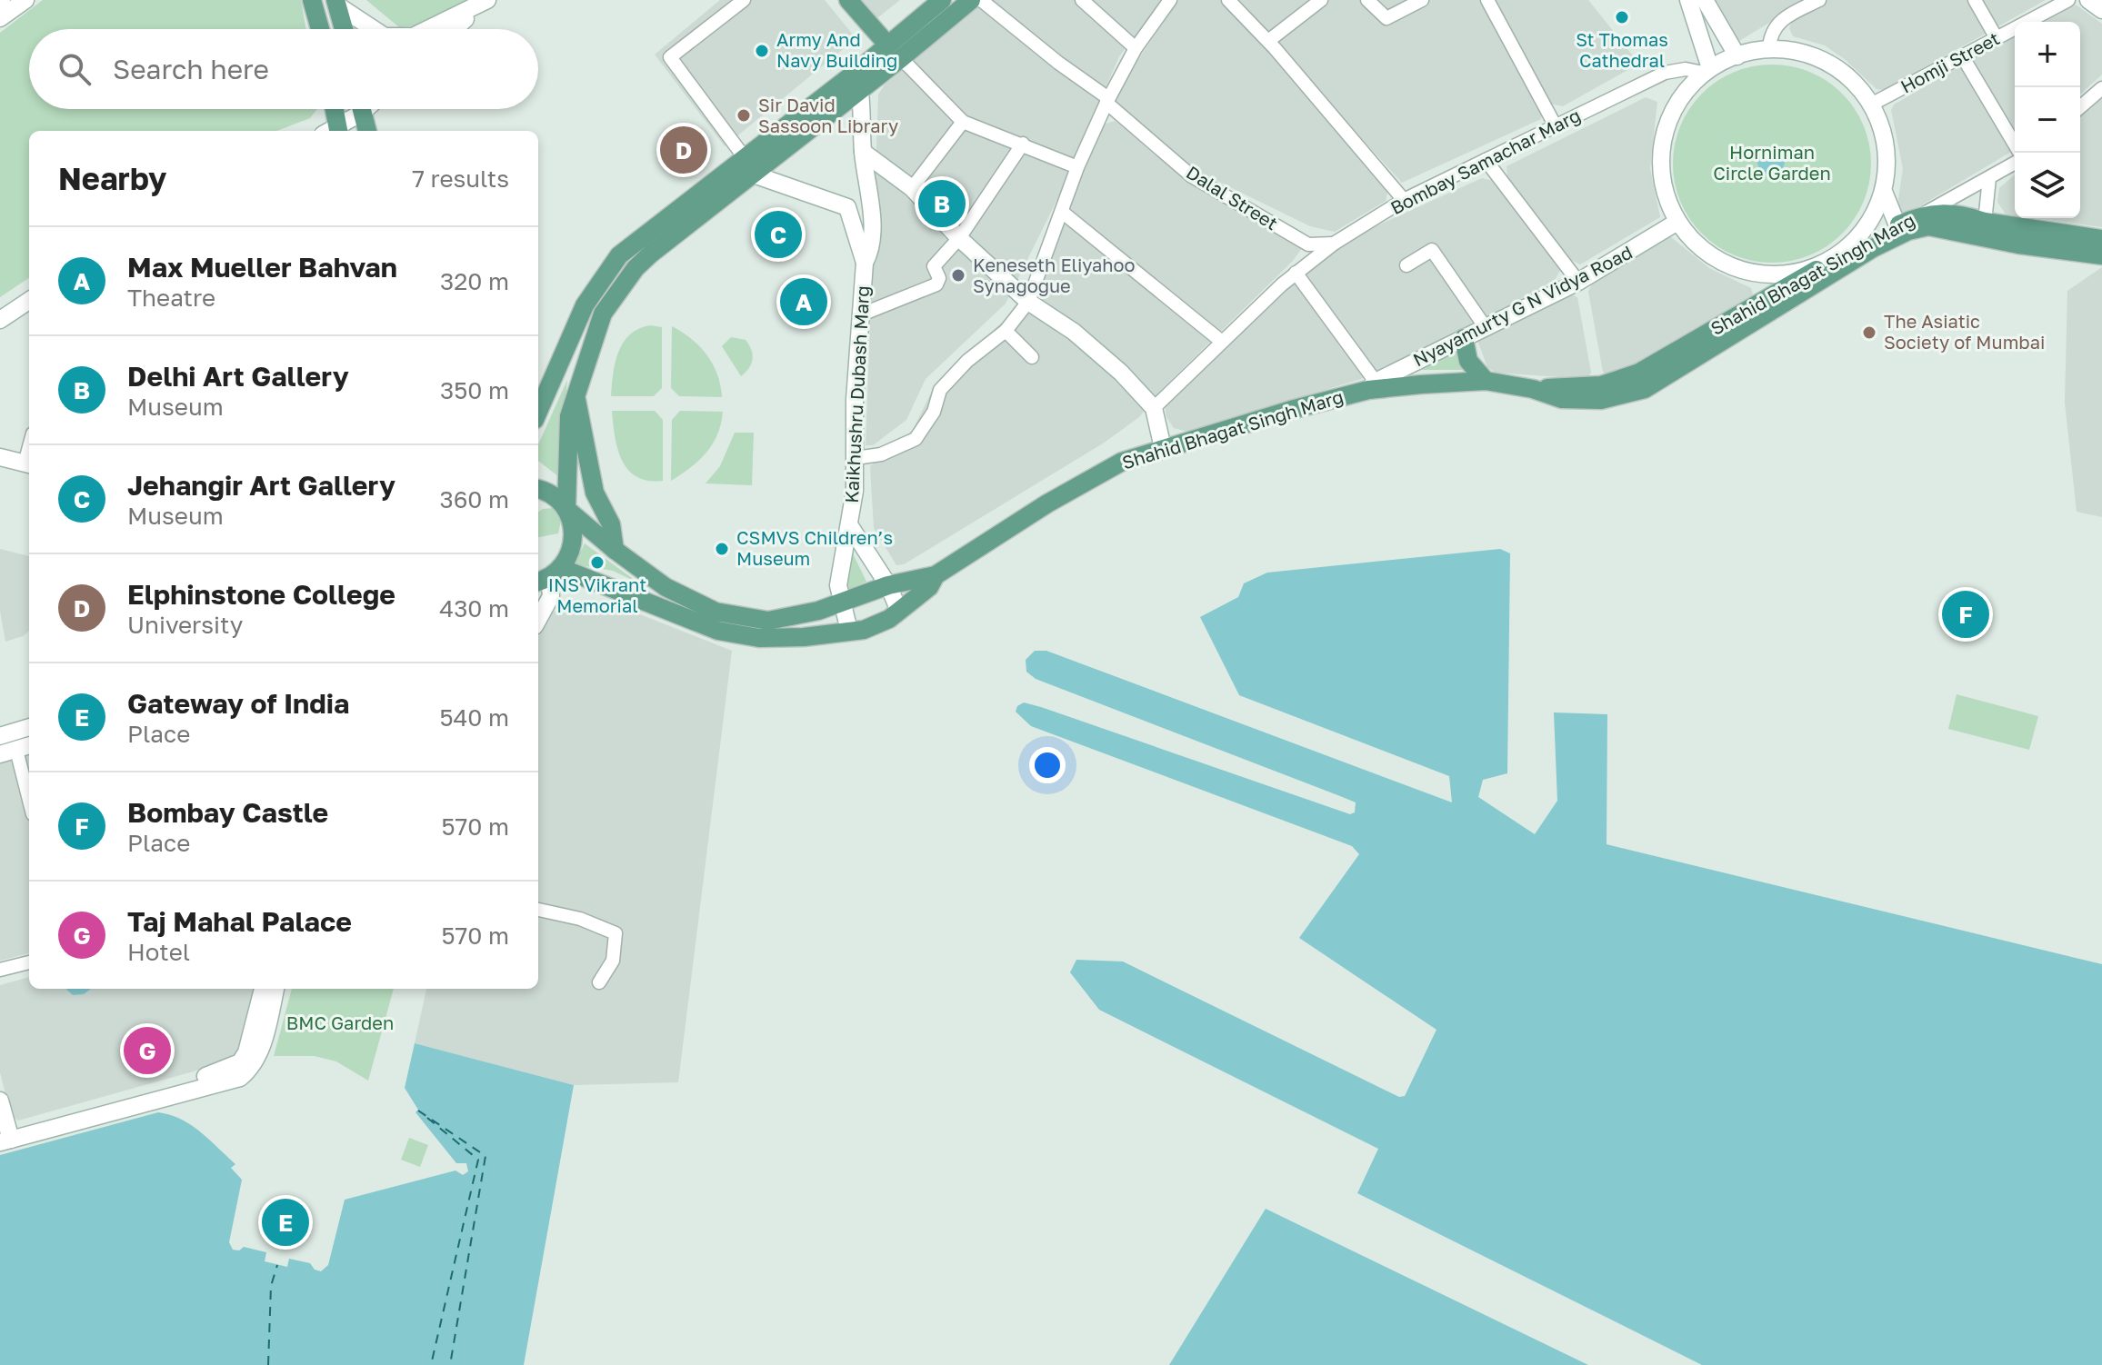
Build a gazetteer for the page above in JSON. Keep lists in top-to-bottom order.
{
  "streets": {
    "main road": ["Shahid Bhagat Singh Marg"],
    "street": [
      "Homji Street",
      "Bombay Samachar Marg",
      "Dalal Street",
      "Nyayamurty G N Vidya Road",
      "Kaikhushru Dubash Marg"
    ]
  },
  "crossings": [
    ["Homji Street", "Bombay Samachar Marg"],
    ["Homji Street", "Nyayamurty G N Vidya Road"],
    ["Bombay Samachar Marg", "Dalal Street"],
    ["Bombay Samachar Marg", "Nyayamurty G N Vidya Road"],
    ["Shahid Bhagat Singh Marg", "Nyayamurty G N Vidya Road"],
    ["Shahid Bhagat Singh Marg", "Kaikhushru Dubash Marg"]
  ],
  "parks": ["Horniman Circle Garden", "BMC Garden"],
  "places": [
    "St Thomas Cathedral",
    "Army And Navy Building",
    "Sir David Sassoon Library",
    "Keneseth Eliyahoo Synagogue",
    "The Asiatic Society of Mumbai",
    "CSMVS Children’s Museum",
    "INS Vikrant Memorial"
  ],
  "page": {
    "map_buttons": ["+", "−"],
    "search": "Search here",
    "pins": [
      "D",
      "B",
      "C",
      "A",
      "F",
      "G",
      "E"
    ],
    "heading": ["Nearby", "7 results"],
    "list": [
      {
        "mark": "A",
        "name": "Max Mueller Bahvan",
        "note": "Theatre",
        "value": "320 m"
      },
      {
        "mark": "B",
        "name": "Delhi Art Gallery",
        "note": "Museum",
        "value": "350 m"
      },
      {
        "mark": "C",
        "name": "Jehangir Art Gallery",
        "note": "Museum",
        "value": "360 m"
      },
      {
        "mark": "D",
        "name": "Elphinstone College",
        "note": "University",
        "value": "430 m"
      },
      {
        "mark": "E",
        "name": "Gateway of India",
        "note": "Place",
        "value": "540 m"
      },
      {
        "mark": "F",
        "name": "Bombay Castle",
        "note": "Place",
        "value": "570 m"
      },
      {
        "mark": "G",
        "name": "Taj Mahal Palace",
        "note": "Hotel",
        "value": "570 m"
      }
    ]
  }
}
